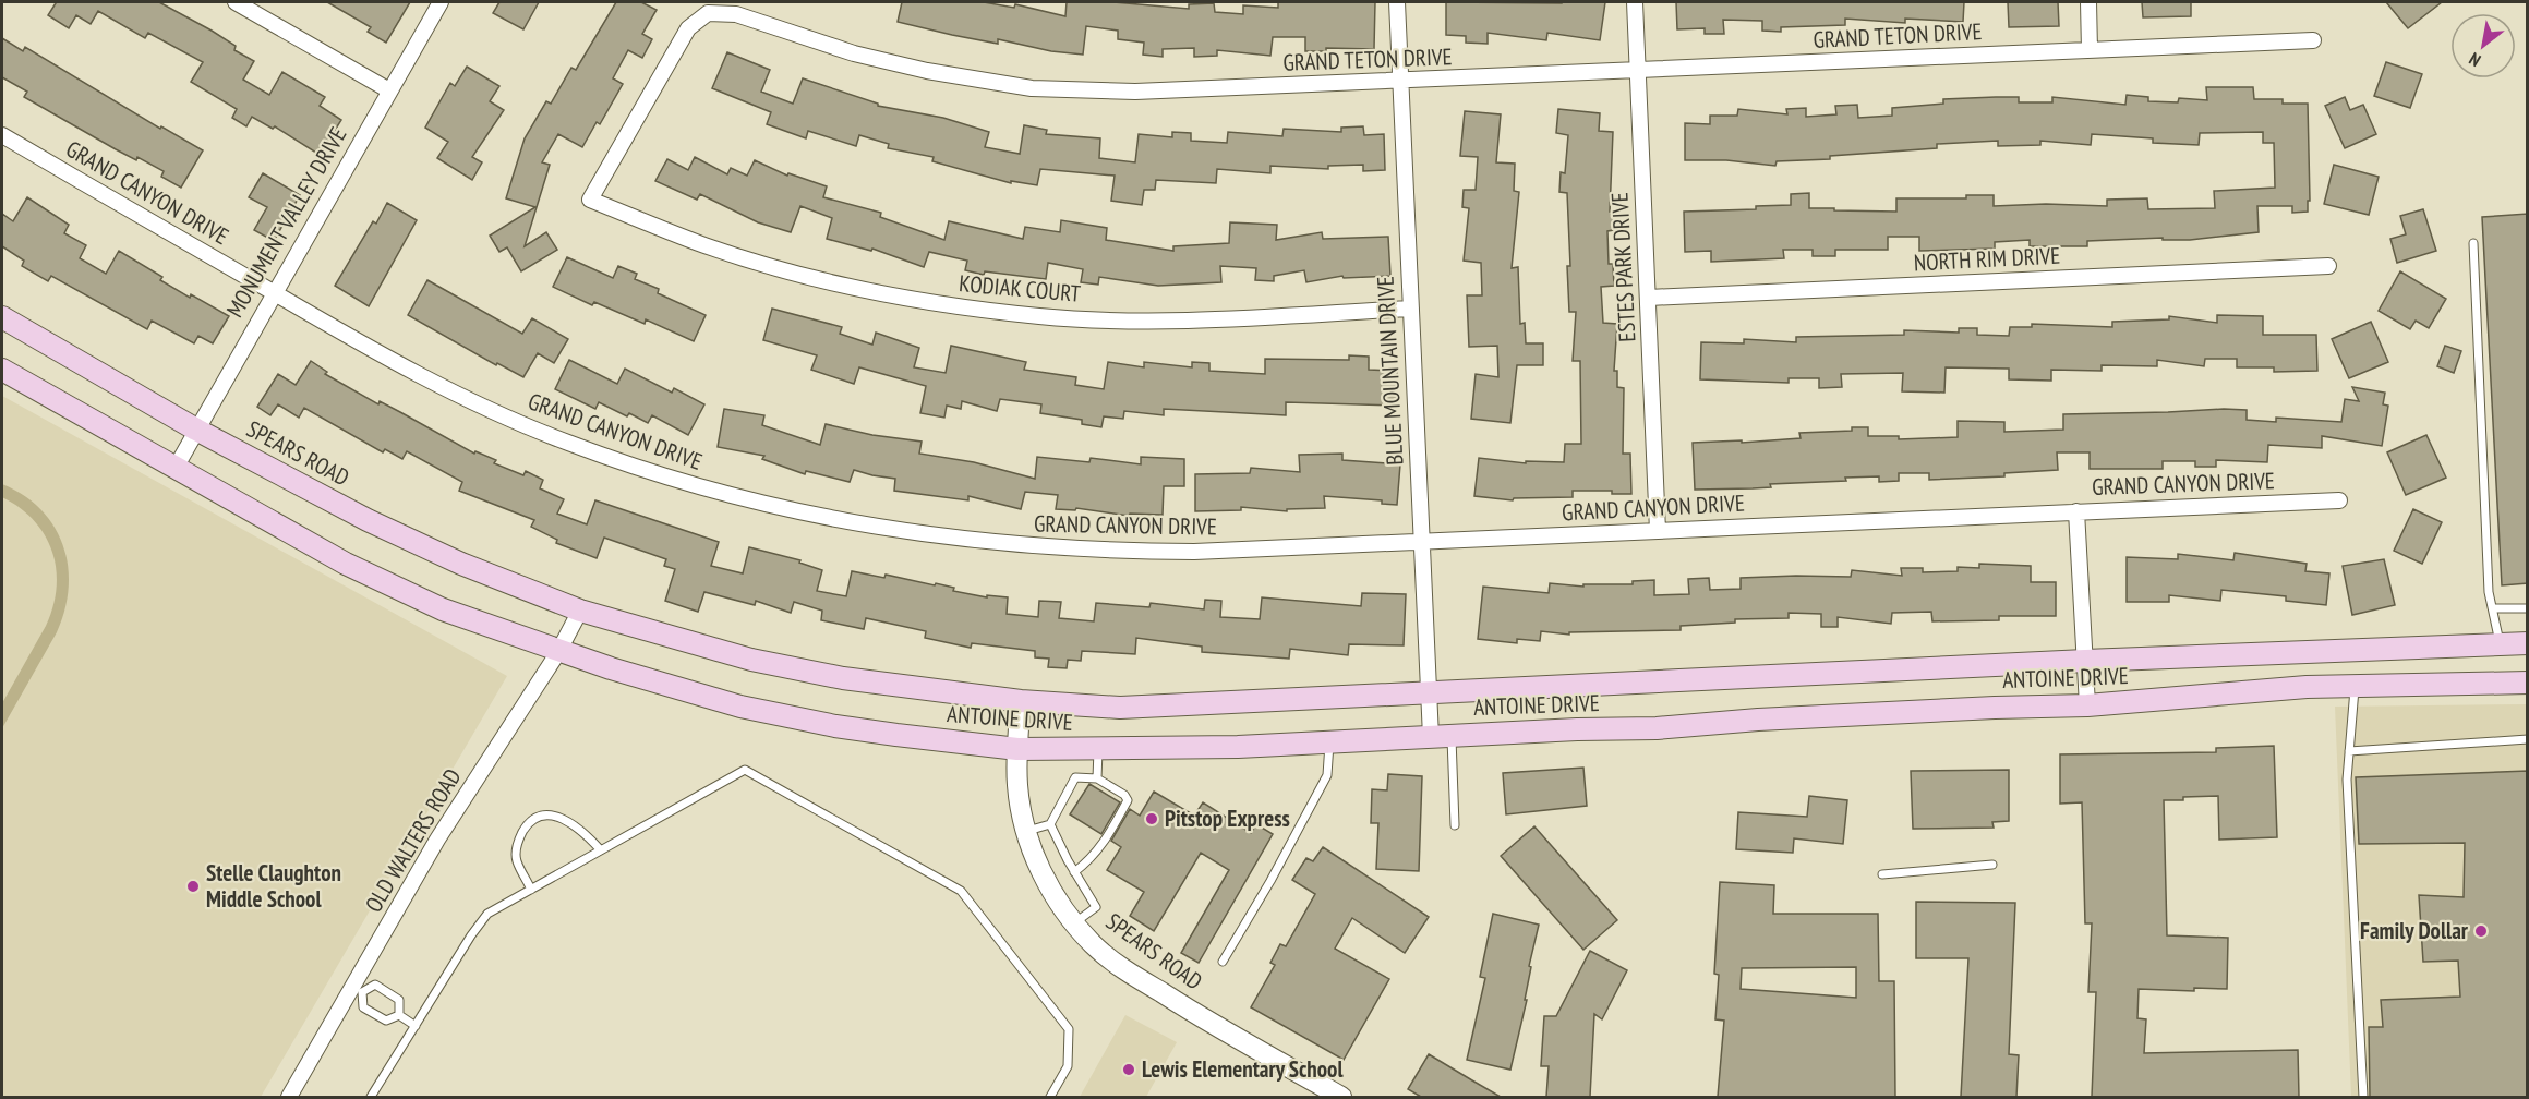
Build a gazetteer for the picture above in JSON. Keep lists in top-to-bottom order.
{
  "streets": {
    "main road": ["SPEARS ROAD", "ANTOINE DRIVE"],
    "street": [
      "GRAND TETON DRIVE",
      "GRAND CANYON DRIVE",
      "MONUMENT VALLEY DRIVE",
      "NORTH RIM DRIVE",
      "ESTES PARK DRIVE",
      "KODIAK COURT",
      "BLUE MOUNTAIN DRIVE",
      "OLD WALTERS ROAD"
    ]
  },
  "crossings": [
    ["GRAND TETON DRIVE", "ESTES PARK DRIVE"],
    ["GRAND TETON DRIVE", "KODIAK COURT"],
    ["GRAND TETON DRIVE", "BLUE MOUNTAIN DRIVE"],
    ["GRAND CANYON DRIVE", "MONUMENT VALLEY DRIVE"],
    ["GRAND CANYON DRIVE", "ESTES PARK DRIVE"],
    ["GRAND CANYON DRIVE", "BLUE MOUNTAIN DRIVE"],
    ["MONUMENT VALLEY DRIVE", "SPEARS ROAD"],
    ["NORTH RIM DRIVE", "ESTES PARK DRIVE"],
    ["KODIAK COURT", "BLUE MOUNTAIN DRIVE"],
    ["BLUE MOUNTAIN DRIVE", "ANTOINE DRIVE"],
    ["SPEARS ROAD", "ANTOINE DRIVE"],
    ["SPEARS ROAD", "OLD WALTERS ROAD"],
    ["ANTOINE DRIVE", "OLD WALTERS ROAD"]
  ],
  "places": [
    "Pitstop Express",
    "Stelle Claughton Middle School",
    "Family Dollar",
    "Lewis Elementary School"
  ],
  "north": "bottom left"
}
